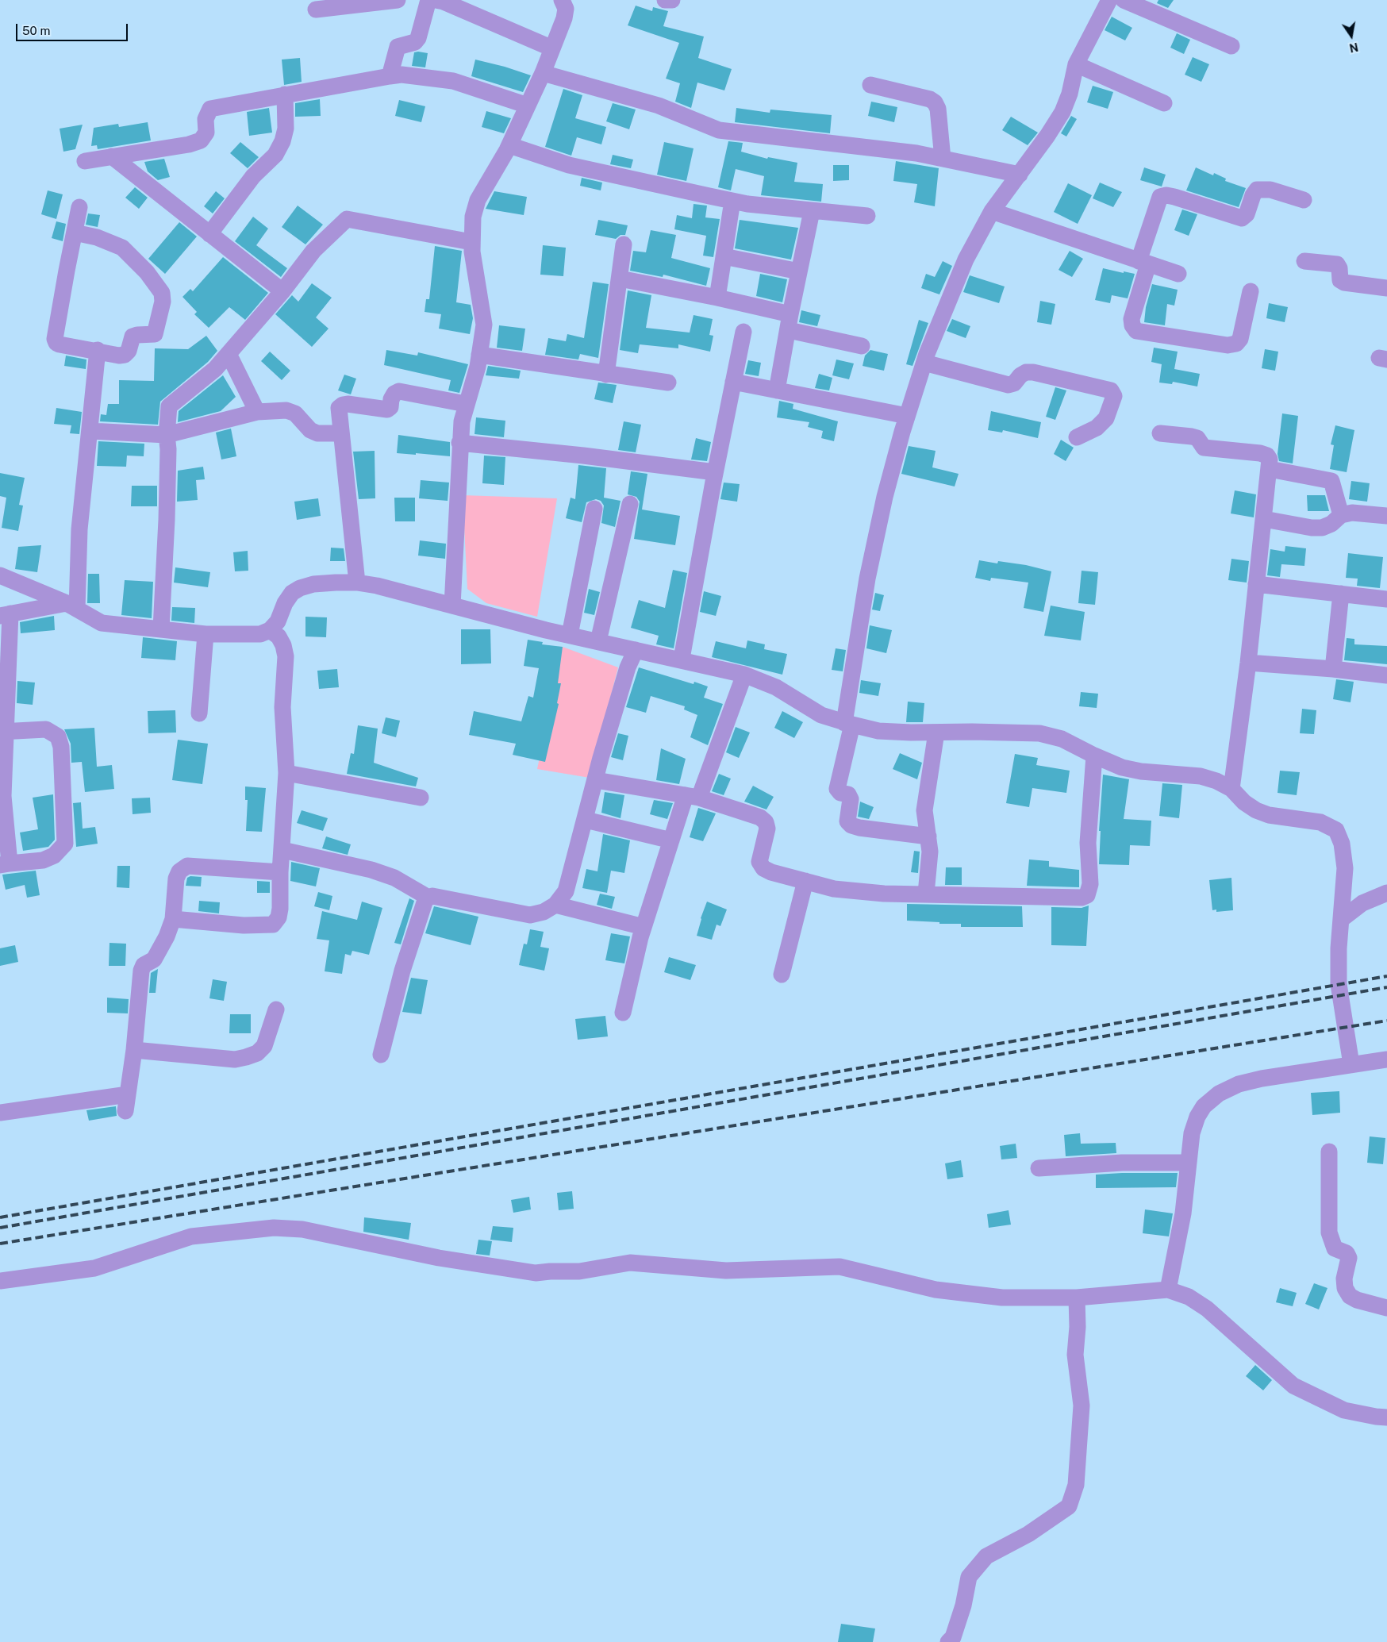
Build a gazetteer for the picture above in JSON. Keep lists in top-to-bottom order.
{
  "scale_bar": "50 m",
  "north": "bottom"
}
